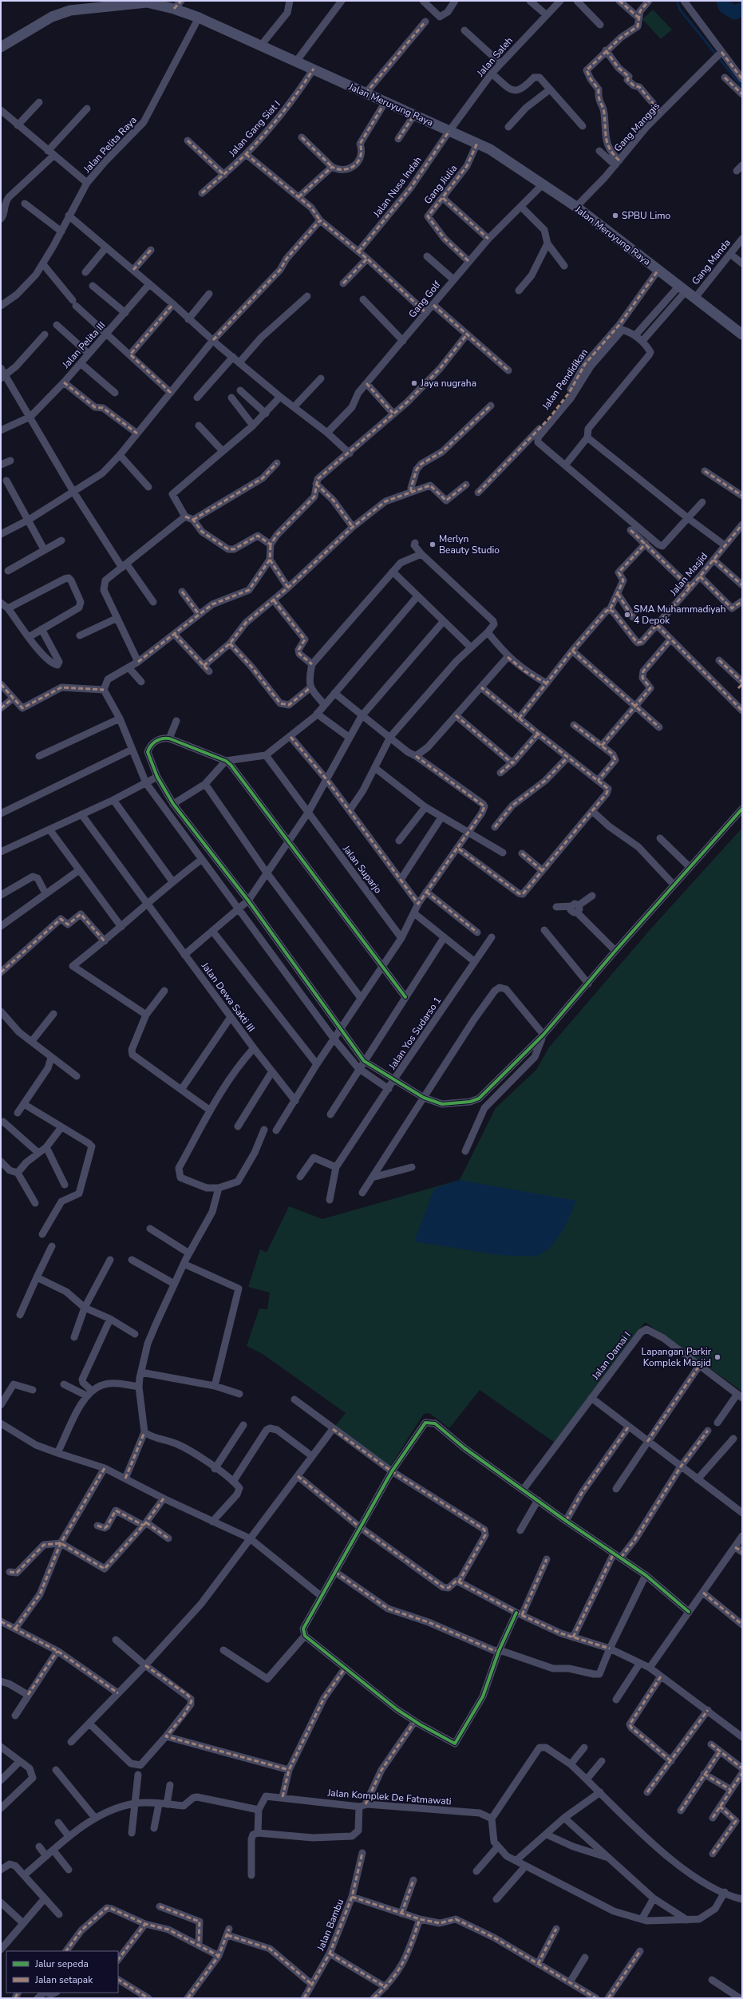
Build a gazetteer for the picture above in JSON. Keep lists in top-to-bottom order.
{
  "streets": {
    "main road": ["Jalan Meruyung Raya"],
    "street": [
      "Jalan Saleh",
      "Gang Manggis",
      "Jalan Gang Siat I",
      "Jalan Pelita Raya",
      "Gang Jiulia",
      "Jalan Nusa Indah",
      "Gang Manda",
      "Gang Golf",
      "Jalan Pelita III",
      "Jalan Pendidikan",
      "Jalan Masjid",
      "Jalan Suparjo",
      "Jalan Dewa Sakti III",
      "Jalan Yos Sudarso 1",
      "Jalan Damai I",
      "Jalan Komplek De Fatmawati",
      "Jalan Bambu"
    ]
  },
  "crossings": [
    ["Jalan Saleh", "Jalan Meruyung Raya"],
    ["Jalan Saleh", "Jalan Nusa Indah"],
    ["Jalan Meruyung Raya", "Gang Manggis"],
    ["Jalan Meruyung Raya", "Jalan Gang Siat I"],
    ["Jalan Meruyung Raya", "Jalan Pelita Raya"],
    ["Jalan Meruyung Raya", "Gang Jiulia"],
    ["Jalan Meruyung Raya", "Jalan Nusa Indah"],
    ["Jalan Meruyung Raya", "Gang Manda"],
    ["Jalan Meruyung Raya", "Gang Golf"],
    ["Jalan Meruyung Raya", "Jalan Pendidikan"],
    ["Gang Jiulia", "Gang Golf"]
  ],
  "places": [
    "SPBU Limo",
    "Jaya nugraha",
    "Merlyn Beauty Studio",
    "SMA Muhammadiyah 4 Depok",
    "Lapangan Parkir Komplek Masjid"
  ],
  "legend": ["Jalur sepeda", "Jalan setapak"]
}
